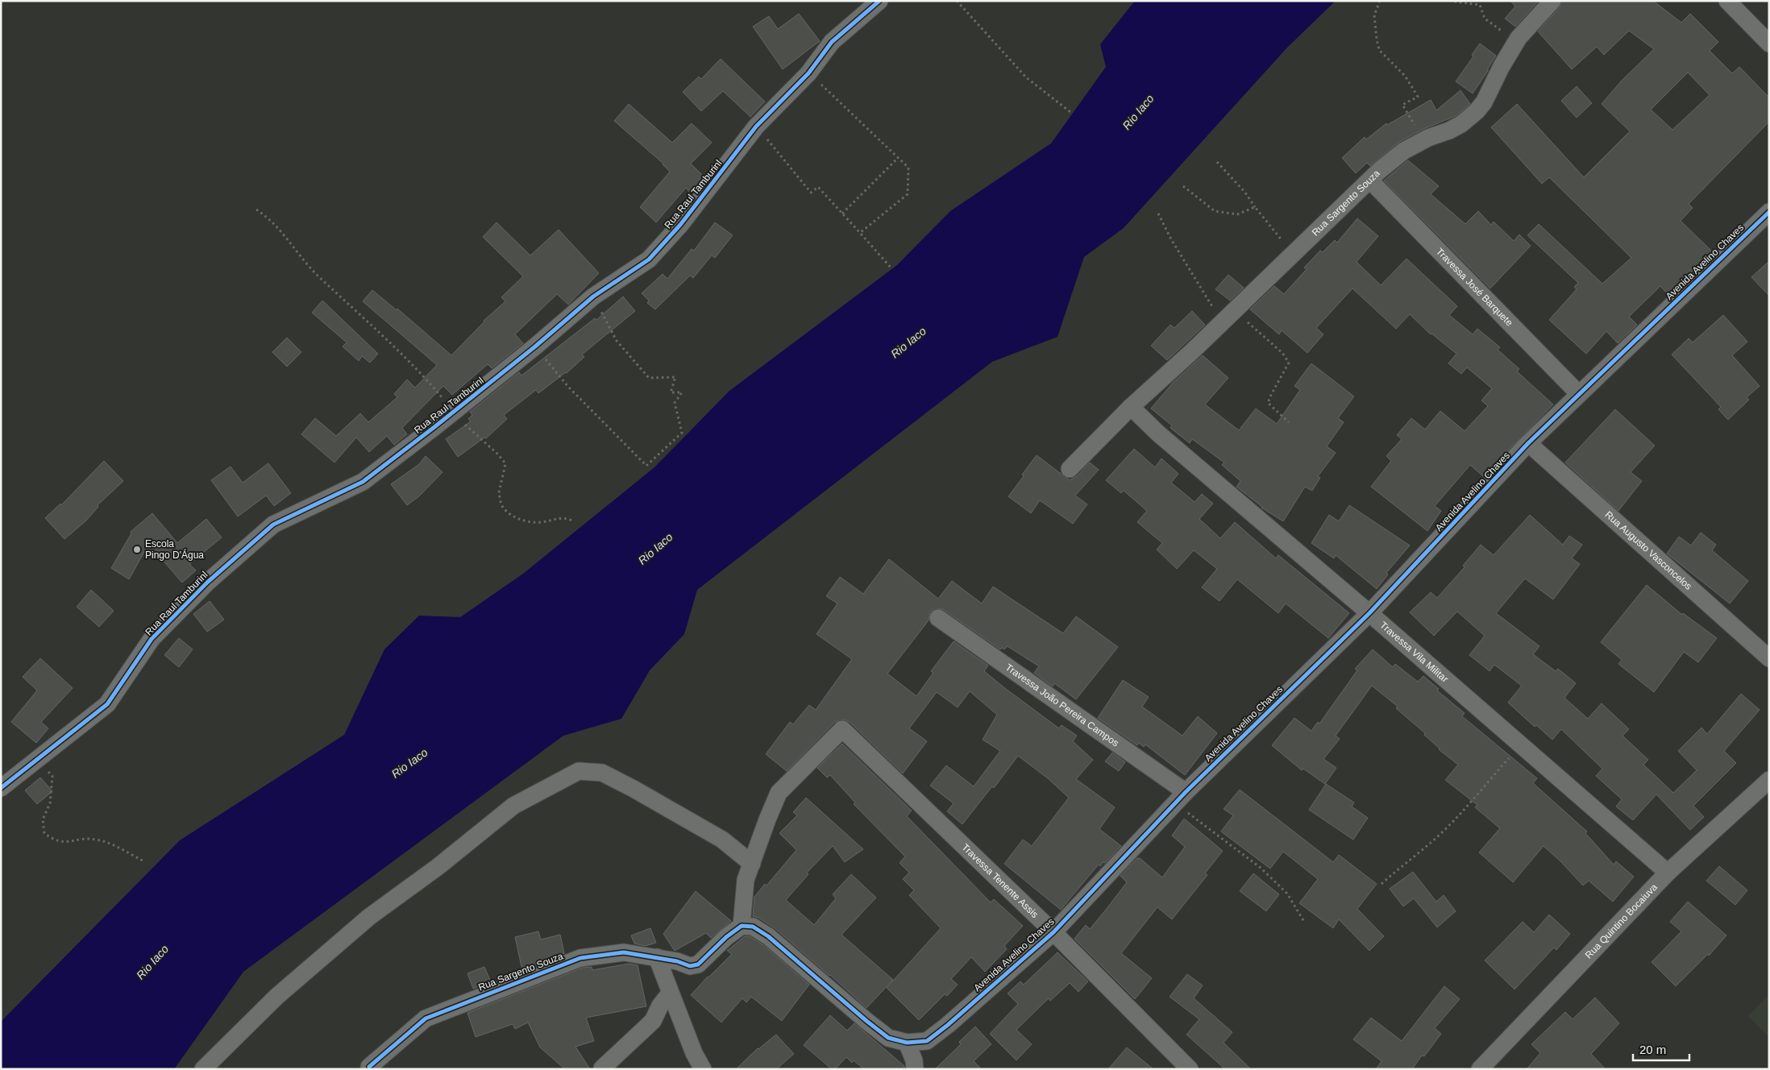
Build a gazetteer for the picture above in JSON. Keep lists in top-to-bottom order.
{
  "streets": {
    "street": [
      "Rua Raul Tamburinl",
      "Rua Sargento Souza",
      "Avenida Avelino Chaves",
      "Travessa José Barquete",
      "Rua Augusto Vasconcelos",
      "Travessa Vila Militar",
      "Travessa João Pereira Campos",
      "Travessa Tenente Assis",
      "Rua Quintino Bocaiuva"
    ]
  },
  "crossings": [
    ["Rua Sargento Souza", "Avenida Avelino Chaves"],
    ["Rua Sargento Souza", "Travessa José Barquete"],
    ["Rua Sargento Souza", "Travessa Vila Militar"],
    ["Avenida Avelino Chaves", "Travessa José Barquete"],
    ["Avenida Avelino Chaves", "Rua Augusto Vasconcelos"],
    ["Avenida Avelino Chaves", "Travessa Vila Militar"],
    ["Avenida Avelino Chaves", "Travessa João Pereira Campos"],
    ["Avenida Avelino Chaves", "Travessa Tenente Assis"],
    ["Travessa Vila Militar", "Rua Quintino Bocaiuva"]
  ],
  "water": ["Rio Iaco"],
  "places": ["Escola Pingo D'Água"],
  "scale_bar": "20 m"
}
